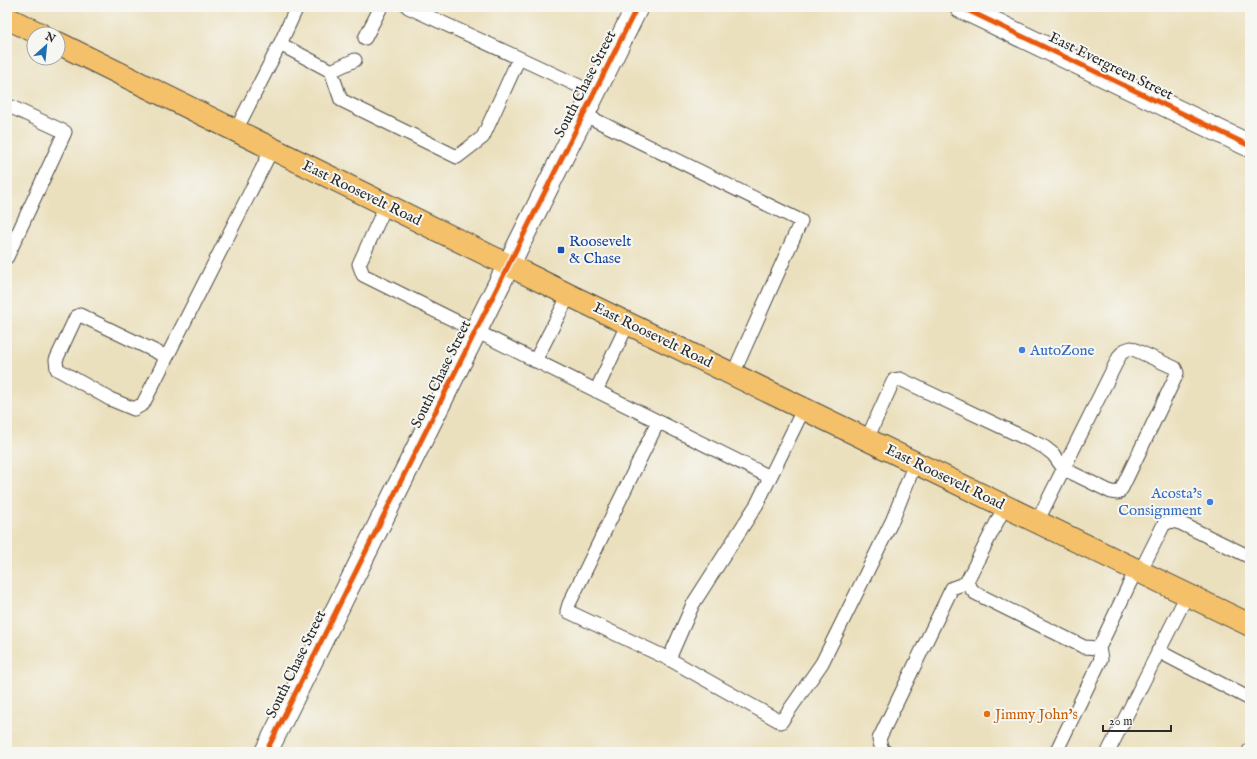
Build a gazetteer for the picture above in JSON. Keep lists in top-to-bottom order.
{
  "streets": {
    "main road": ["East Roosevelt Road"],
    "street": ["East Evergreen Street", "South Chase Street"]
  },
  "crossings": [
    ["South Chase Street", "East Roosevelt Road"]
  ],
  "places": {
    "transit": ["Roosevelt & Chase"],
    "other": ["AutoZone", "Acosta's Consignment", "Jimmy John's"]
  },
  "scale_bar": "20 m",
  "north": "top right"
}
